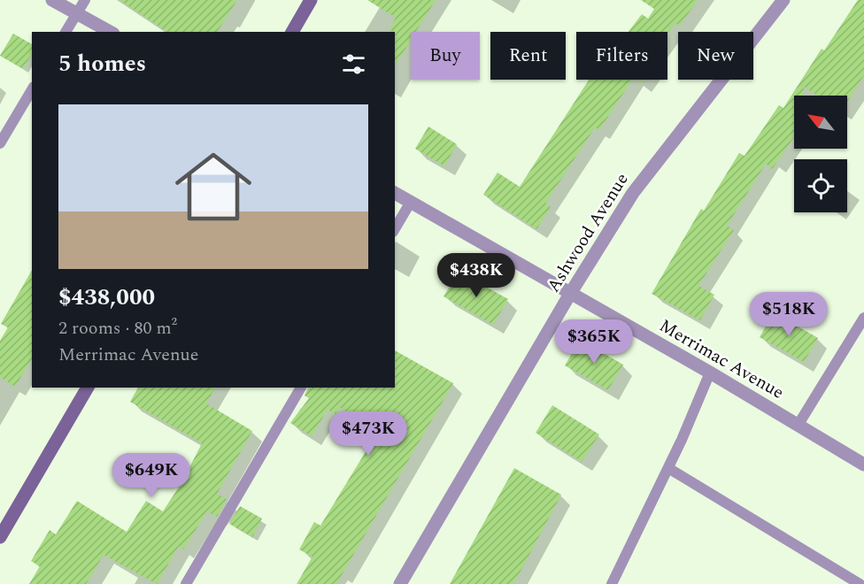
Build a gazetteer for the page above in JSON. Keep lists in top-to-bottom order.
{
  "streets": {
    "street": ["Ashwood Avenue", "Merrimac Avenue"]
  },
  "crossings": [
    ["Ashwood Avenue", "Merrimac Avenue"]
  ],
  "north": "top left",
  "page": {
    "chip": [
      "Buy",
      "Rent",
      "Filters",
      "New"
    ],
    "heading": "5 homes",
    "list": [
      {
        "name": "$438,000",
        "note": "2 rooms · 80 m² · Merrimac Avenue"
      }
    ],
    "price": [
      "$438K",
      "$518K",
      "$365K",
      "$473K",
      "$649K"
    ]
  }
}
